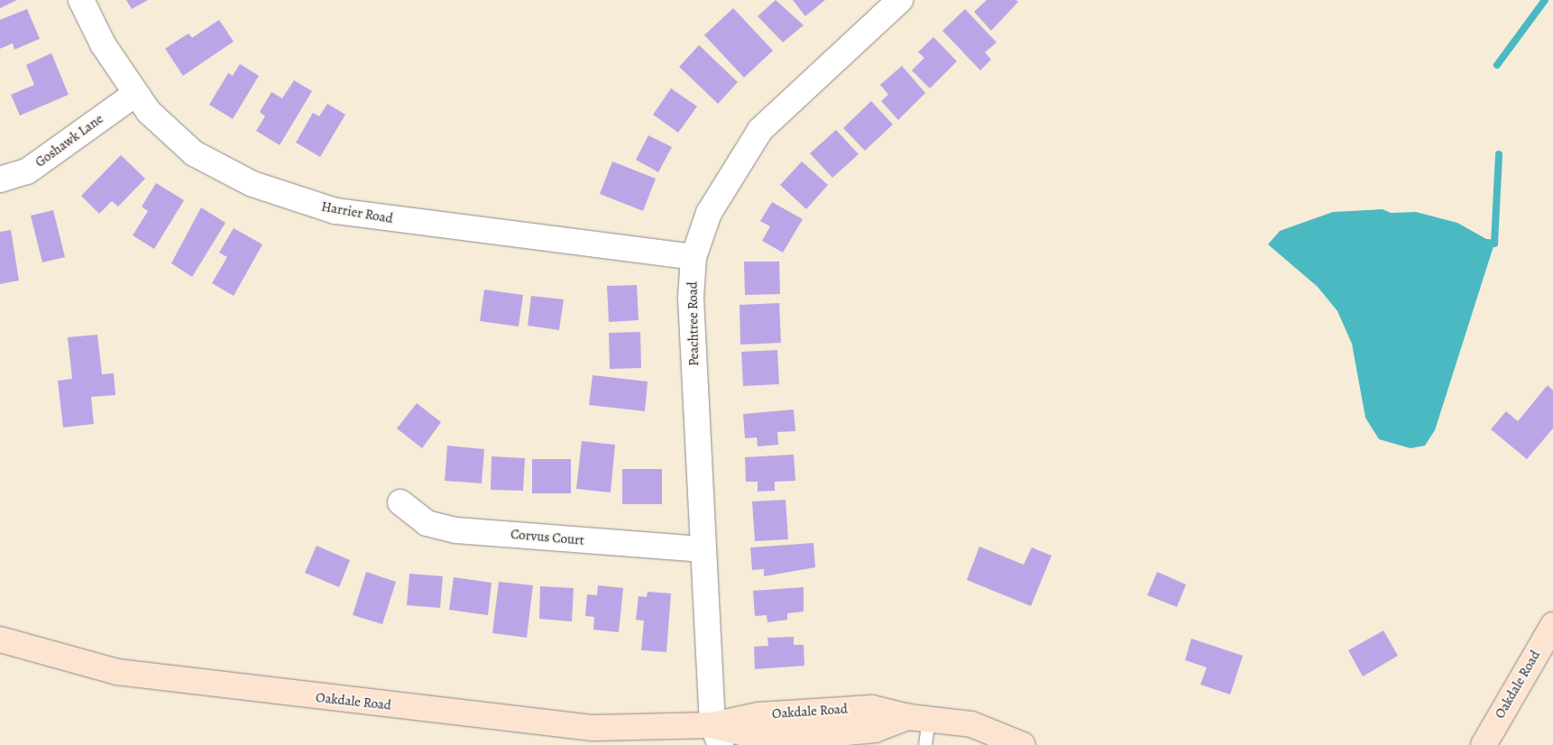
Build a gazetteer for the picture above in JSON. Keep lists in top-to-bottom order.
{
  "streets": {
    "main road": ["Oakdale Road"],
    "street": [
      "Goshawk Lane",
      "Harrier Road",
      "Peachtree Road",
      "Corvus Court"
    ]
  },
  "crossings": [
    ["Goshawk Lane", "Harrier Road"],
    ["Harrier Road", "Peachtree Road"],
    ["Peachtree Road", "Corvus Court"],
    ["Peachtree Road", "Oakdale Road"]
  ]
}
